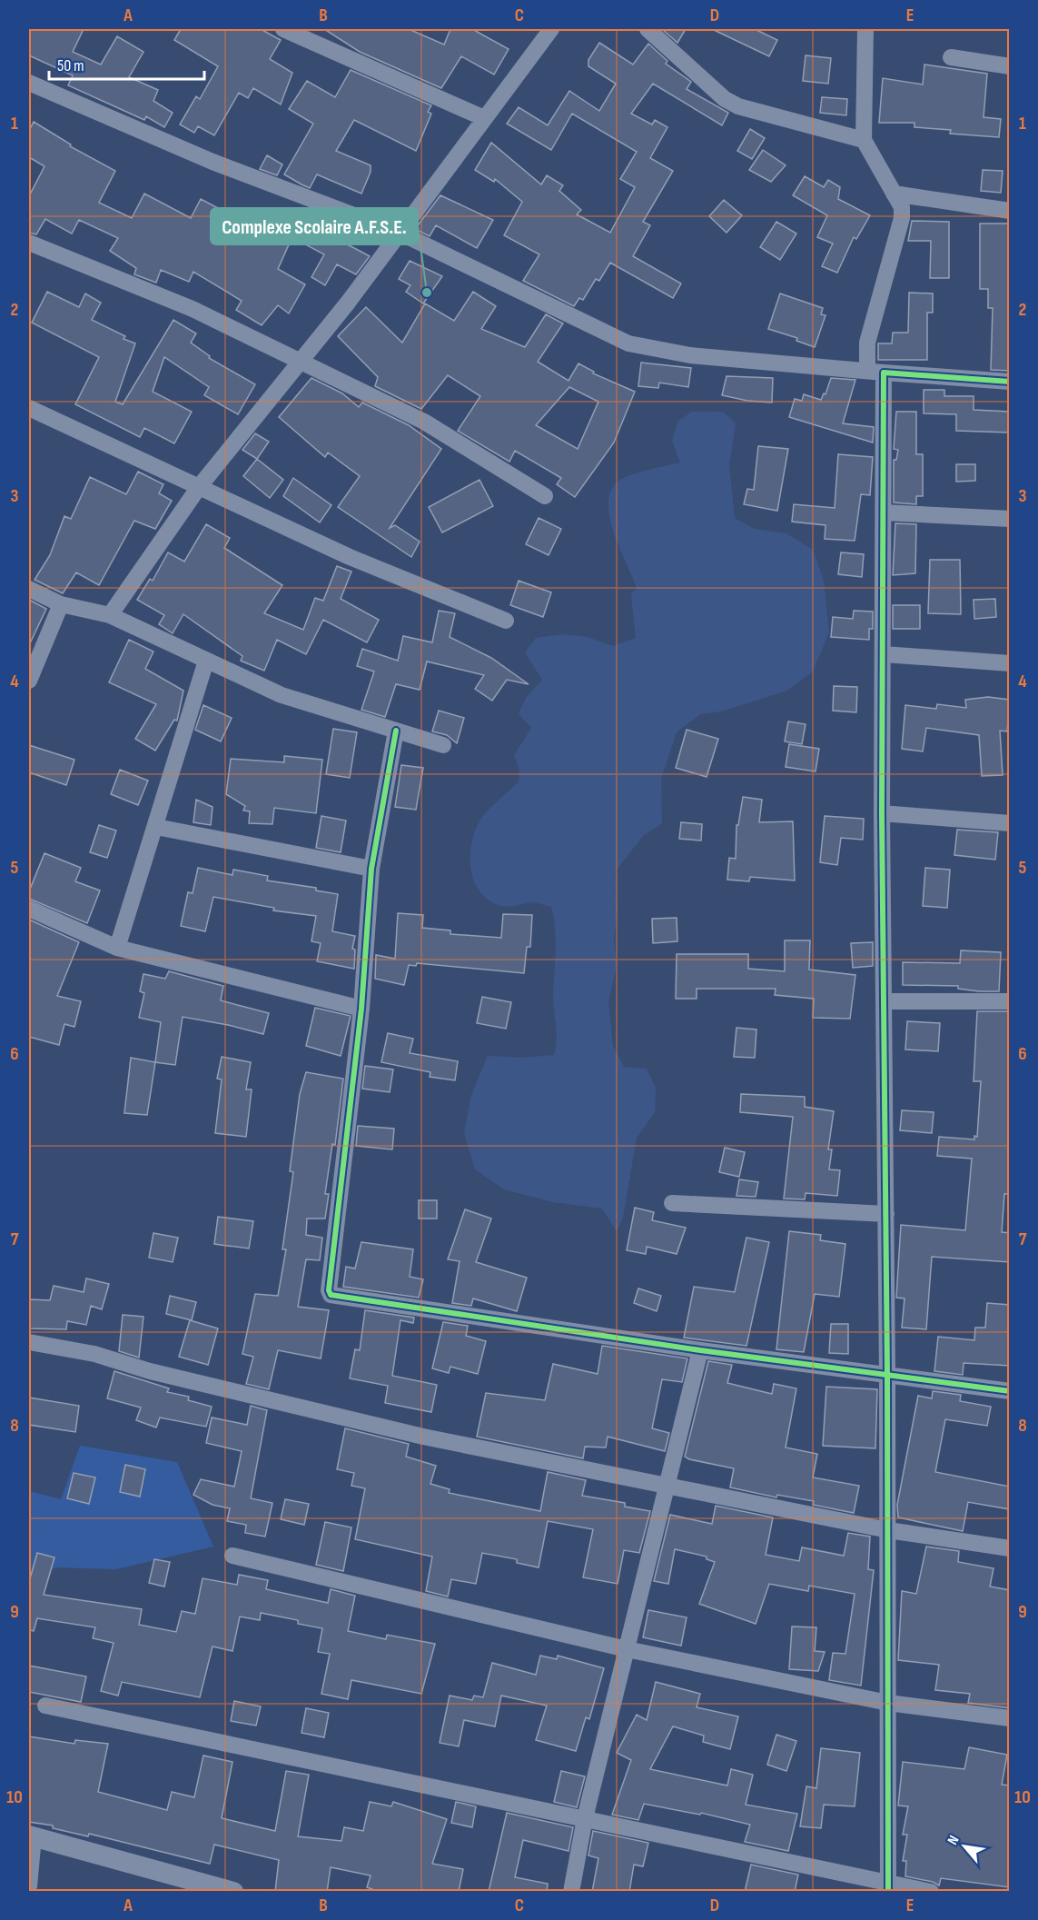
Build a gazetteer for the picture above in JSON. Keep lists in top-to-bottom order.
{
  "places": ["Complexe Scolaire A.F.S.E."],
  "scale_bar": "50 m",
  "north": "top left",
  "grid": {
    "columns": [
      "A",
      "B",
      "C",
      "D",
      "E"
    ],
    "rows": [
      "1",
      "2",
      "3",
      "4",
      "5",
      "6",
      "7",
      "8",
      "9",
      "10"
    ]
  }
}
